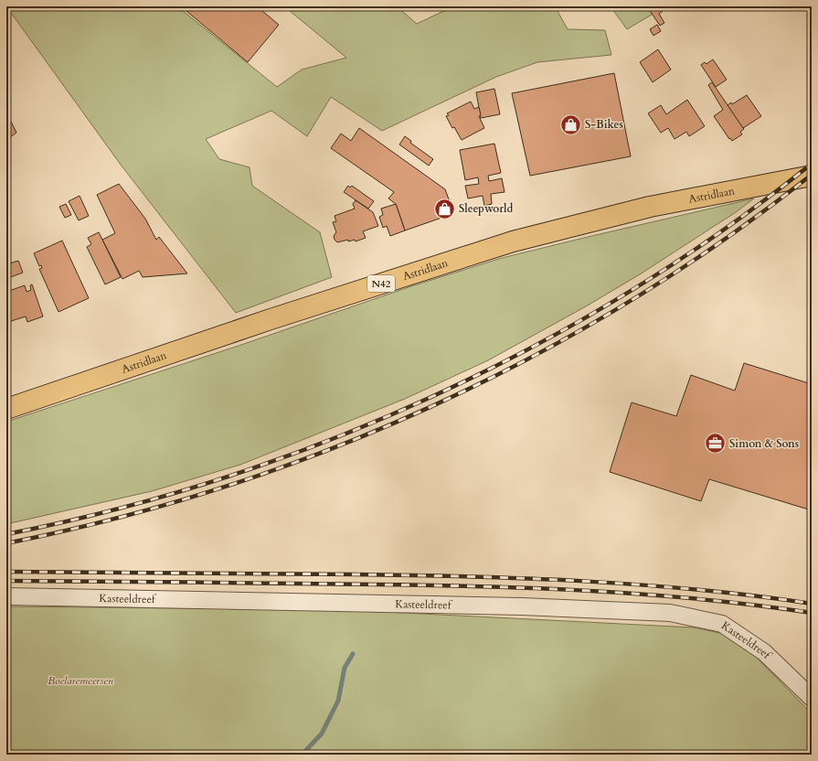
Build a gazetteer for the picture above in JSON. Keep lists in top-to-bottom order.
{
  "streets": {
    "main road": ["Astridlaan", "N42"],
    "street": ["Kasteeldreef"]
  },
  "parks": ["Boelaremeersen"],
  "places": {
    "shop": ["S-Bikes", "Sleepworld"],
    "office": ["Simon & Sons"]
  }
}
